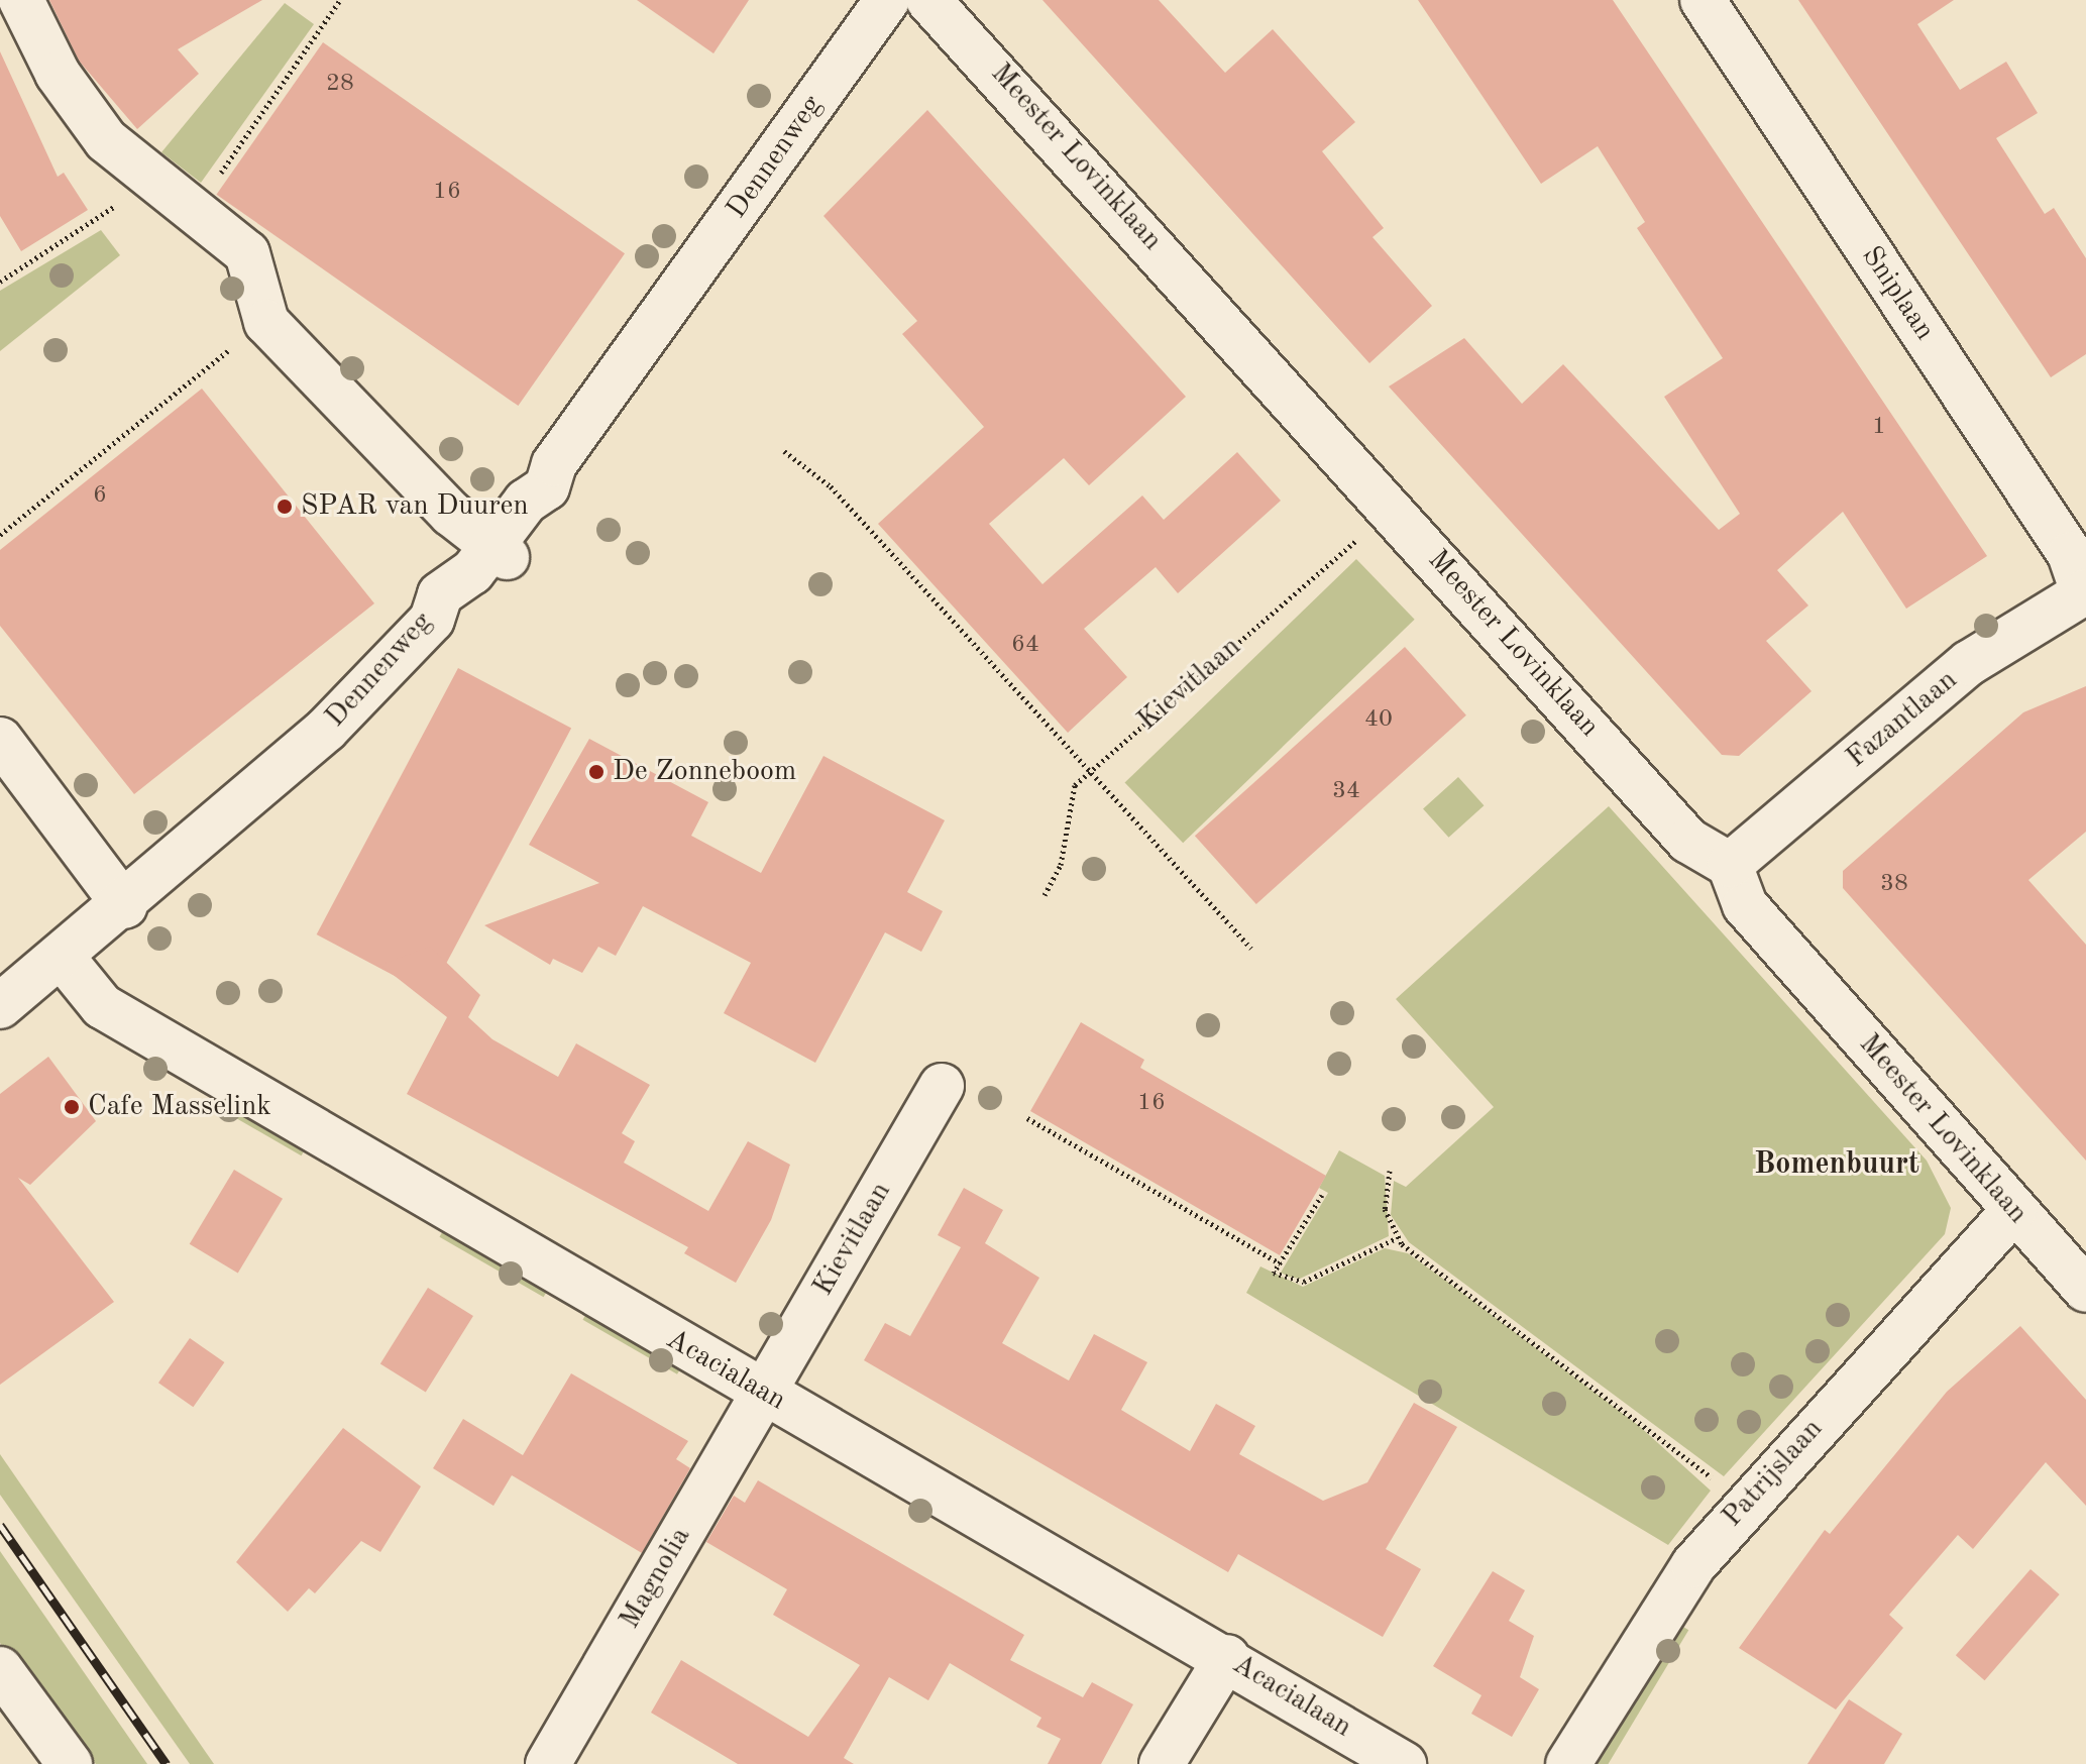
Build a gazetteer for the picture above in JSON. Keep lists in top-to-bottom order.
{
  "streets": {
    "street": [
      "Dennenweg",
      "Meester Lovinklaan",
      "Sniplaan",
      "Kievitlaan",
      "Fazantlaan",
      "Acacialaan",
      "Patrijslaan",
      "Magnolia"
    ]
  },
  "crossings": [
    ["Dennenweg", "Acacialaan"],
    ["Meester Lovinklaan", "Kievitlaan"],
    ["Meester Lovinklaan", "Fazantlaan"],
    ["Meester Lovinklaan", "Patrijslaan"],
    ["Sniplaan", "Fazantlaan"],
    ["Kievitlaan", "Acacialaan"],
    ["Kievitlaan", "Magnolia"],
    ["Acacialaan", "Magnolia"]
  ],
  "districts": ["Bomenbuurt"],
  "places": ["SPAR van Duuren", "De Zonneboom", "Cafe Masselink"],
  "house_numbers": [
    "28",
    "16",
    "1",
    "6",
    "64",
    "40",
    "34",
    "38",
    "16"
  ]
}
